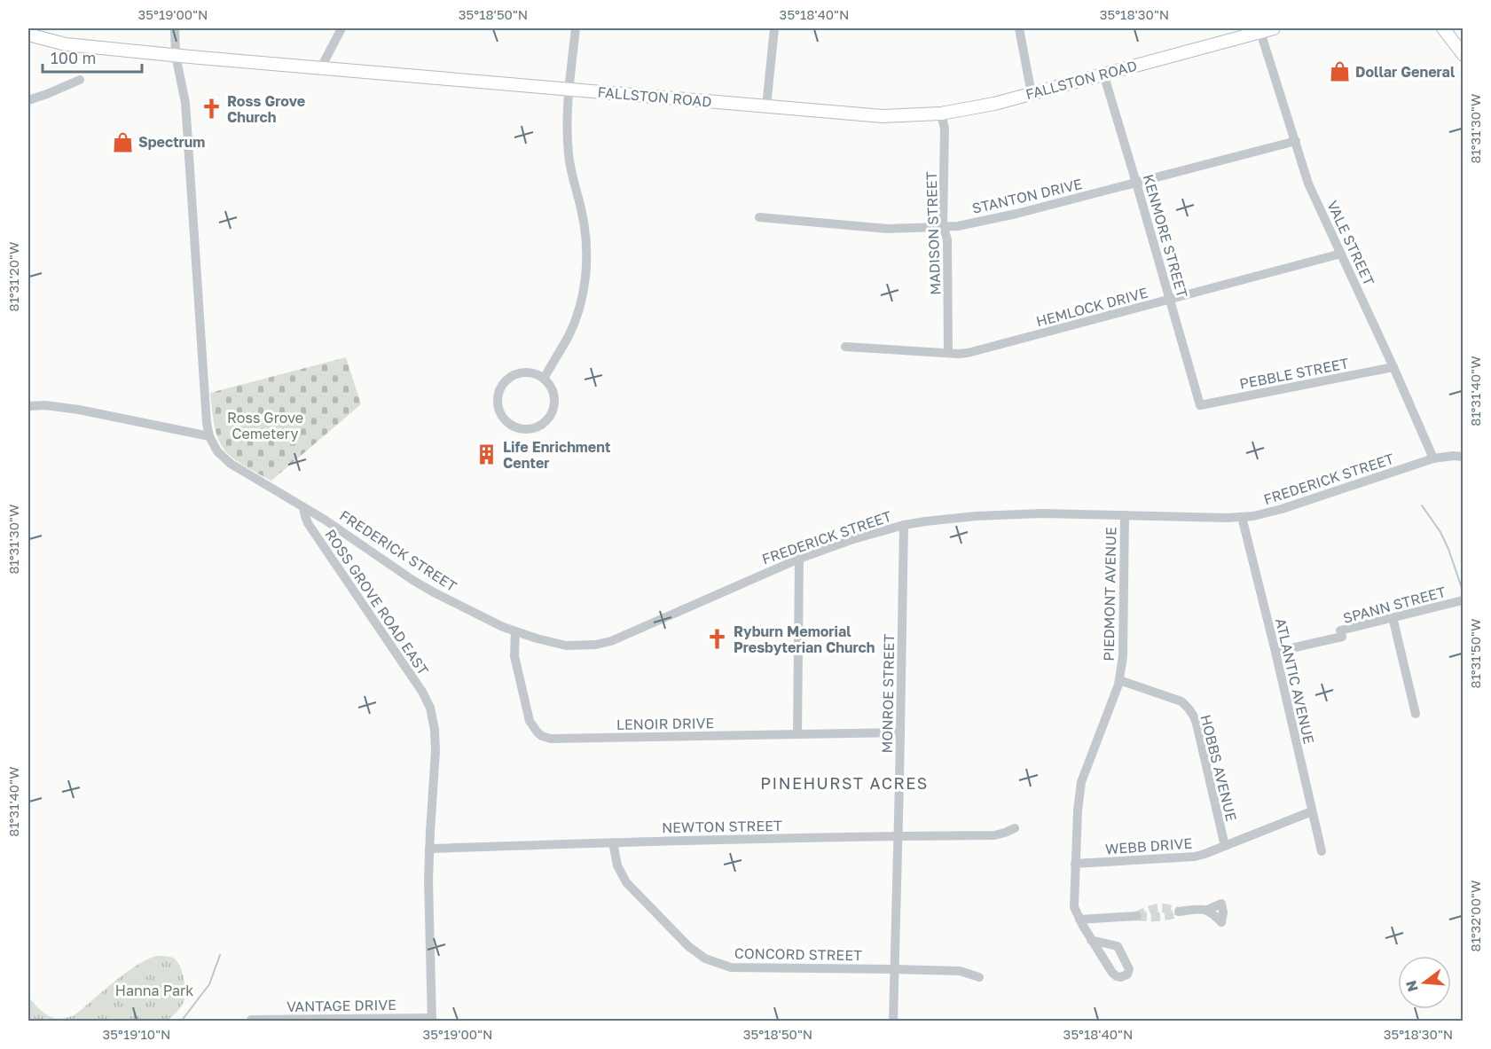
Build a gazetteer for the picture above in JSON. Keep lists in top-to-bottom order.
{
  "streets": {
    "main road": ["FALLSTON ROAD"],
    "street": [
      "STANTON DRIVE",
      "MADISON STREET",
      "KENMORE STREET",
      "VALE STREET",
      "HEMLOCK DRIVE",
      "PEBBLE STREET",
      "FREDERICK STREET",
      "PIEDMONT AVENUE",
      "ROSS GROVE ROAD EAST",
      "SPANN STREET",
      "ATLANTIC AVENUE",
      "MONROE STREET",
      "LENOIR DRIVE",
      "HOBBS AVENUE",
      "NEWTON STREET",
      "WEBB DRIVE",
      "CONCORD STREET",
      "VANTAGE DRIVE"
    ]
  },
  "crossings": [
    ["FALLSTON ROAD", "MADISON STREET"],
    ["FALLSTON ROAD", "KENMORE STREET"],
    ["FALLSTON ROAD", "VALE STREET"],
    ["STANTON DRIVE", "MADISON STREET"],
    ["STANTON DRIVE", "KENMORE STREET"],
    ["STANTON DRIVE", "VALE STREET"],
    ["MADISON STREET", "HEMLOCK DRIVE"],
    ["KENMORE STREET", "HEMLOCK DRIVE"],
    ["KENMORE STREET", "PEBBLE STREET"],
    ["VALE STREET", "HEMLOCK DRIVE"],
    ["VALE STREET", "PEBBLE STREET"],
    ["VALE STREET", "FREDERICK STREET"],
    ["FREDERICK STREET", "PIEDMONT AVENUE"],
    ["FREDERICK STREET", "ROSS GROVE ROAD EAST"],
    ["FREDERICK STREET", "ATLANTIC AVENUE"],
    ["FREDERICK STREET", "MONROE STREET"],
    ["FREDERICK STREET", "LENOIR DRIVE"],
    ["PIEDMONT AVENUE", "HOBBS AVENUE"],
    ["PIEDMONT AVENUE", "WEBB DRIVE"],
    ["ROSS GROVE ROAD EAST", "NEWTON STREET"],
    ["ROSS GROVE ROAD EAST", "VANTAGE DRIVE"],
    ["SPANN STREET", "ATLANTIC AVENUE"],
    ["ATLANTIC AVENUE", "WEBB DRIVE"],
    ["MONROE STREET", "LENOIR DRIVE"],
    ["MONROE STREET", "NEWTON STREET"],
    ["MONROE STREET", "CONCORD STREET"],
    ["HOBBS AVENUE", "WEBB DRIVE"],
    ["NEWTON STREET", "CONCORD STREET"]
  ],
  "districts": ["PINEHURST ACRES"],
  "parks": ["Ross Grove Cemetery", "Hanna Park"],
  "places": {
    "shop": ["Dollar General", "Spectrum"],
    "church": ["Ross Grove Church", "Ryburn Memorial Presbyterian Church"],
    "building": ["Life Enrichment Center"]
  },
  "scale_bar": "100 m",
  "north": "left",
  "coordinates": [
    "35°19'00\"N",
    "35°18'50\"N",
    "35°18'40\"N",
    "35°18'30\"N",
    "81°31'30\"W",
    "81°31'20\"W",
    "81°31'40\"W",
    "81°31'50\"W",
    "81°32'00\"W",
    "35°19'10\"N"
  ]
}
